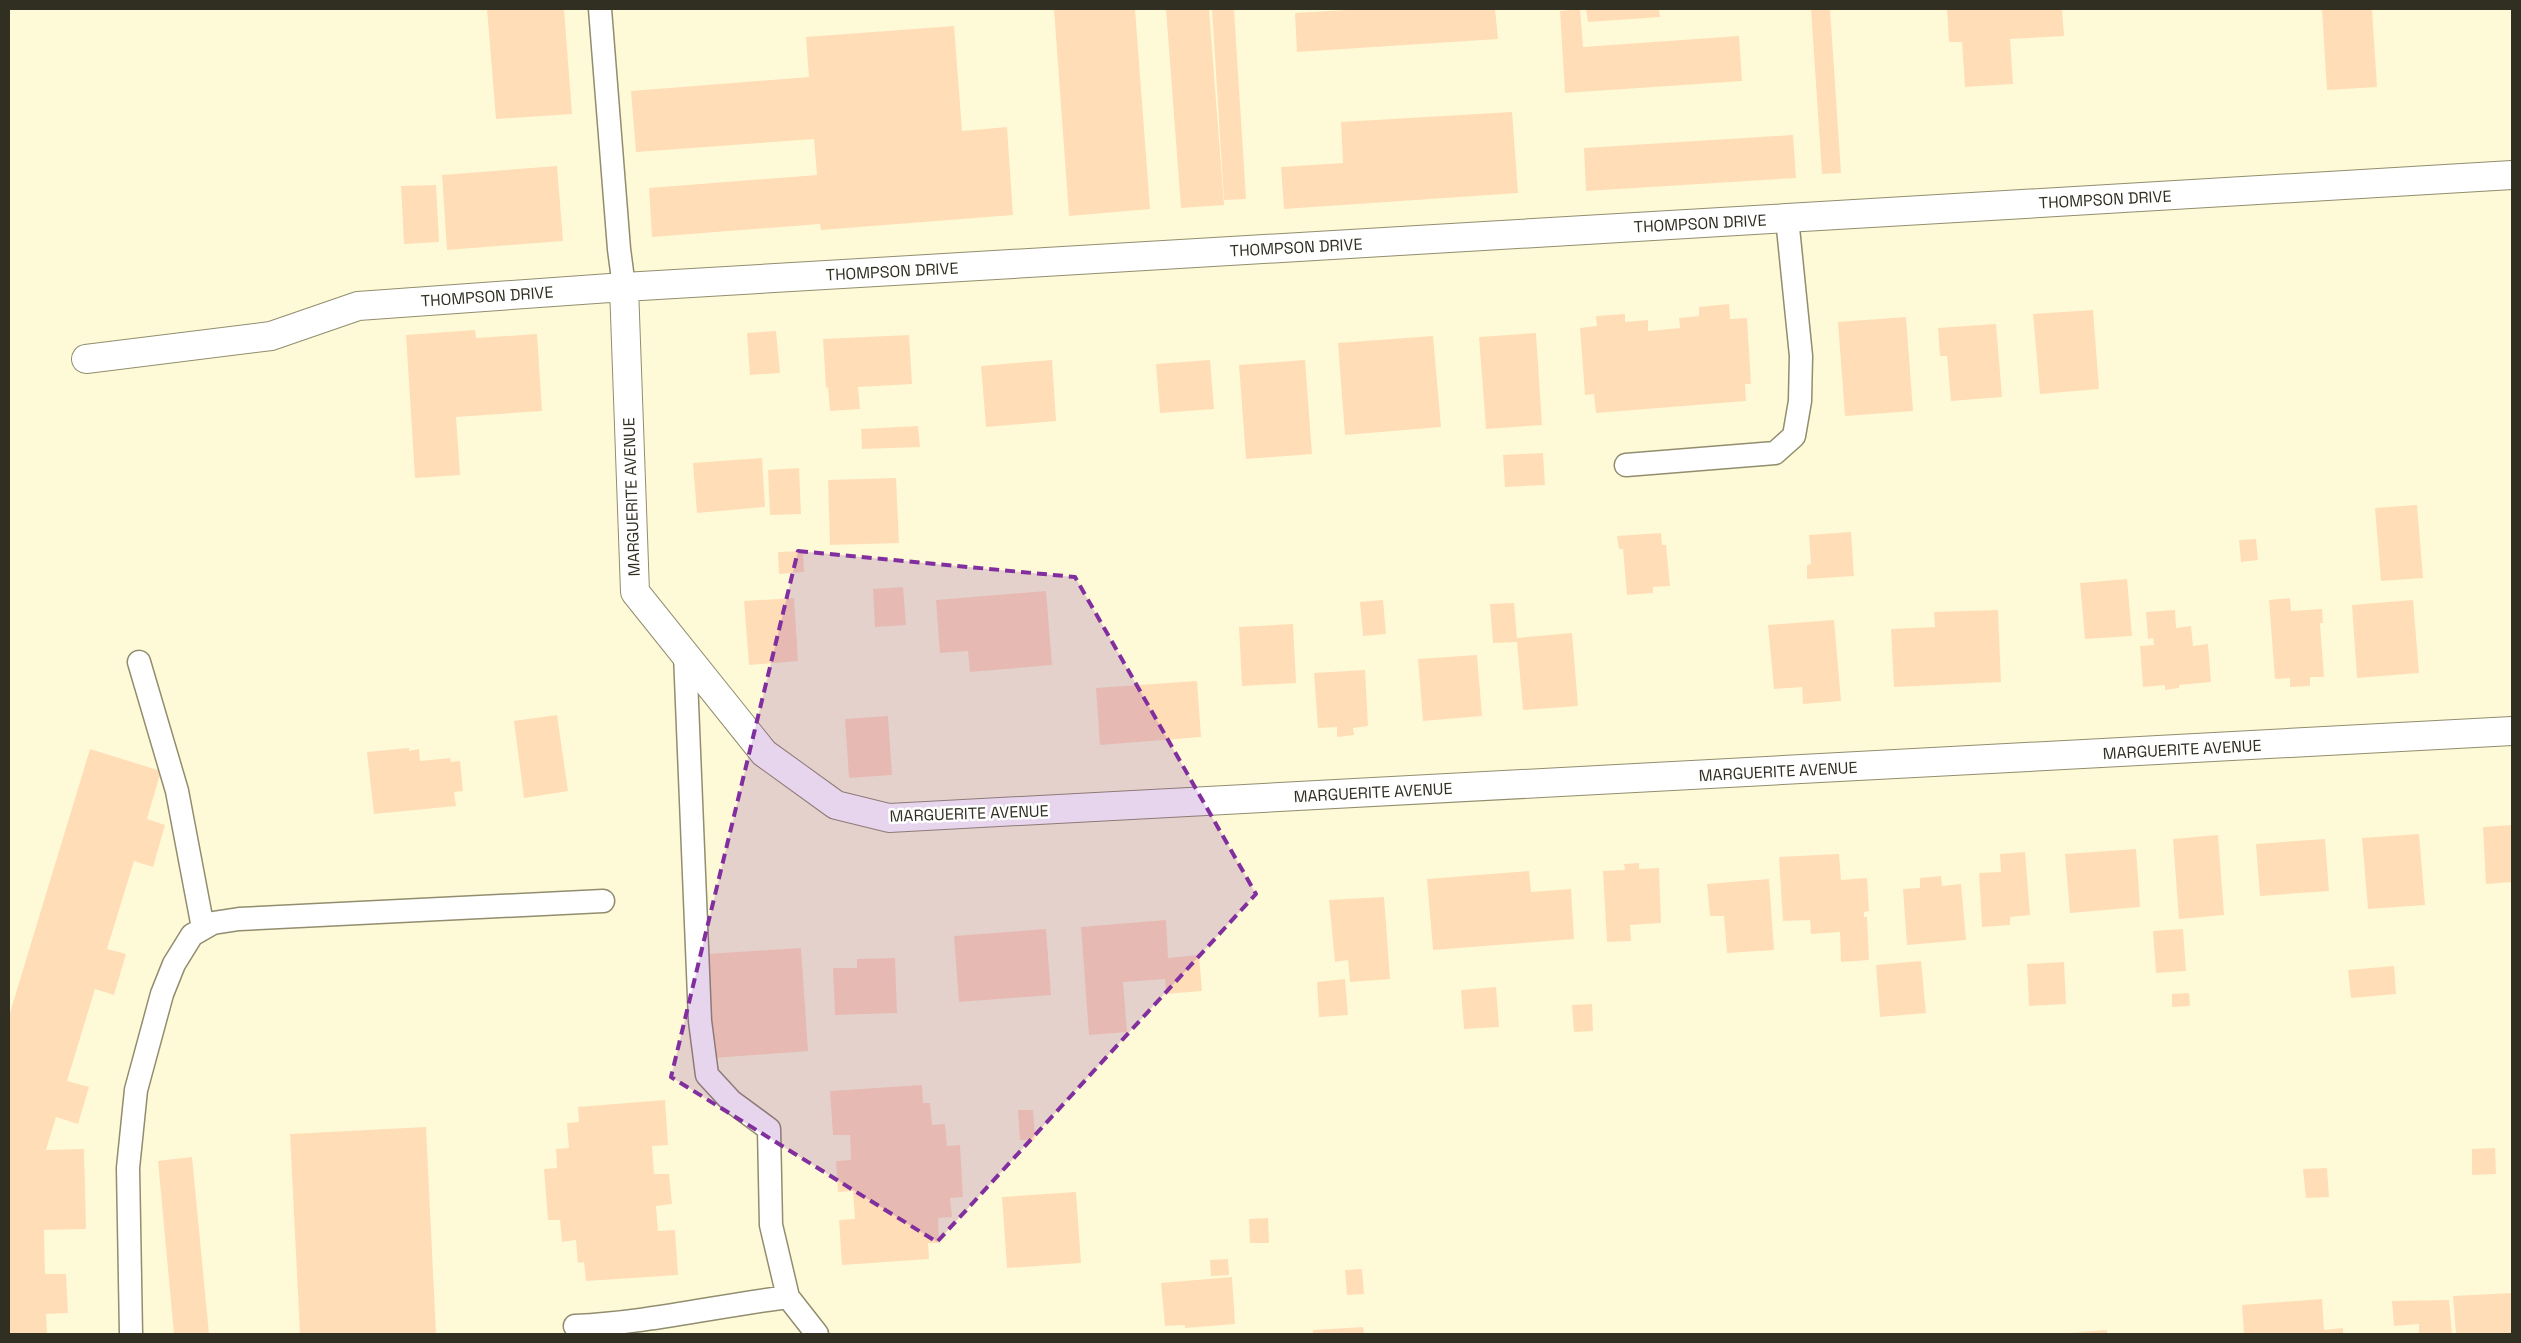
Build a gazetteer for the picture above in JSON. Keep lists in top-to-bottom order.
{
  "streets": {
    "street": ["THOMPSON DRIVE", "MARGUERITE AVENUE"]
  },
  "crossings": [
    ["THOMPSON DRIVE", "MARGUERITE AVENUE"]
  ]
}
